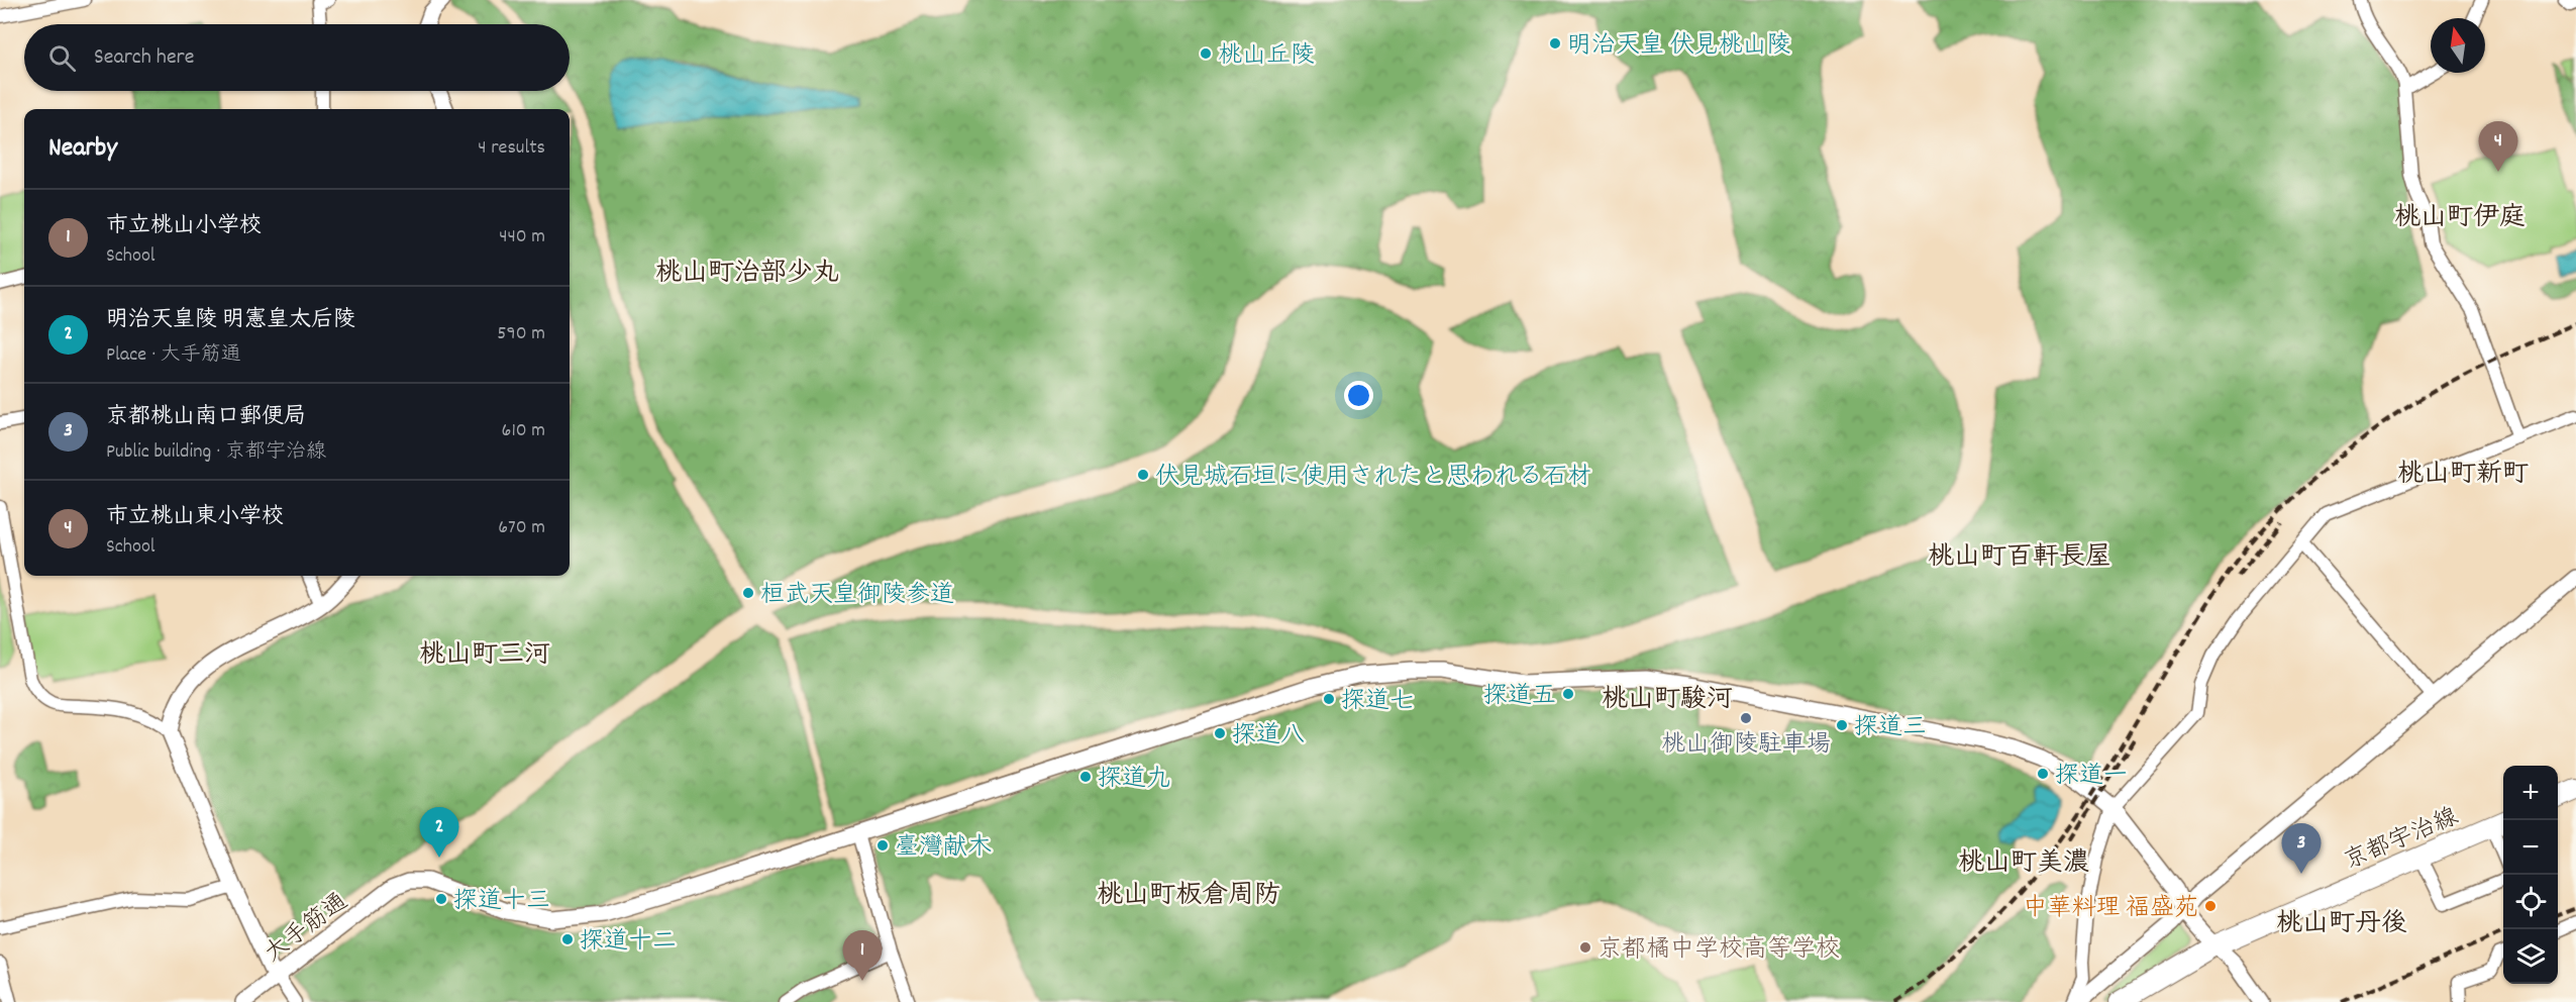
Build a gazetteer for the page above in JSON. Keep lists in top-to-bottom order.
{
  "streets": {
    "main road": ["京都宇治線"],
    "street": ["大手筋通"]
  },
  "districts": [
    "桃山町伊庭",
    "桃山町治部少丸",
    "桃山町新町",
    "桃山町百軒長屋",
    "桃山町三河",
    "桃山町駿河",
    "桃山町美濃",
    "桃山町板倉周防",
    "桃山町丹後"
  ],
  "places": [
    "明治天皇 伏見桃山陵",
    "桃山丘陵",
    "伏見城石垣に使用されたと思われる石材",
    "桓武天皇御陵参道",
    "探道五",
    "探道七",
    "桃山御陵駐車場",
    "探道三",
    "探道八",
    "探道一",
    "探道九",
    "臺灣献木",
    "探道十三",
    "中華料理 福盛苑",
    "探道十二",
    "京都橘中学校高等学校"
  ],
  "north": "top",
  "page": {
    "search": "Search here",
    "heading": ["Nearby", "4 results"],
    "pins": [
      "4",
      "2",
      "3",
      "1"
    ],
    "list": [
      {
        "mark": "1",
        "name": "市立桃山小学校",
        "note": "School",
        "value": "440 m"
      },
      {
        "mark": "2",
        "name": "明治天皇陵 明憲皇太后陵",
        "note": "Place · 大手筋通",
        "value": "590 m"
      },
      {
        "mark": "3",
        "name": "京都桃山南口郵便局",
        "note": "Public building · 京都宇治線",
        "value": "610 m"
      },
      {
        "mark": "4",
        "name": "市立桃山東小学校",
        "note": "School",
        "value": "670 m"
      }
    ],
    "map_buttons": ["+", "−"]
  }
}
